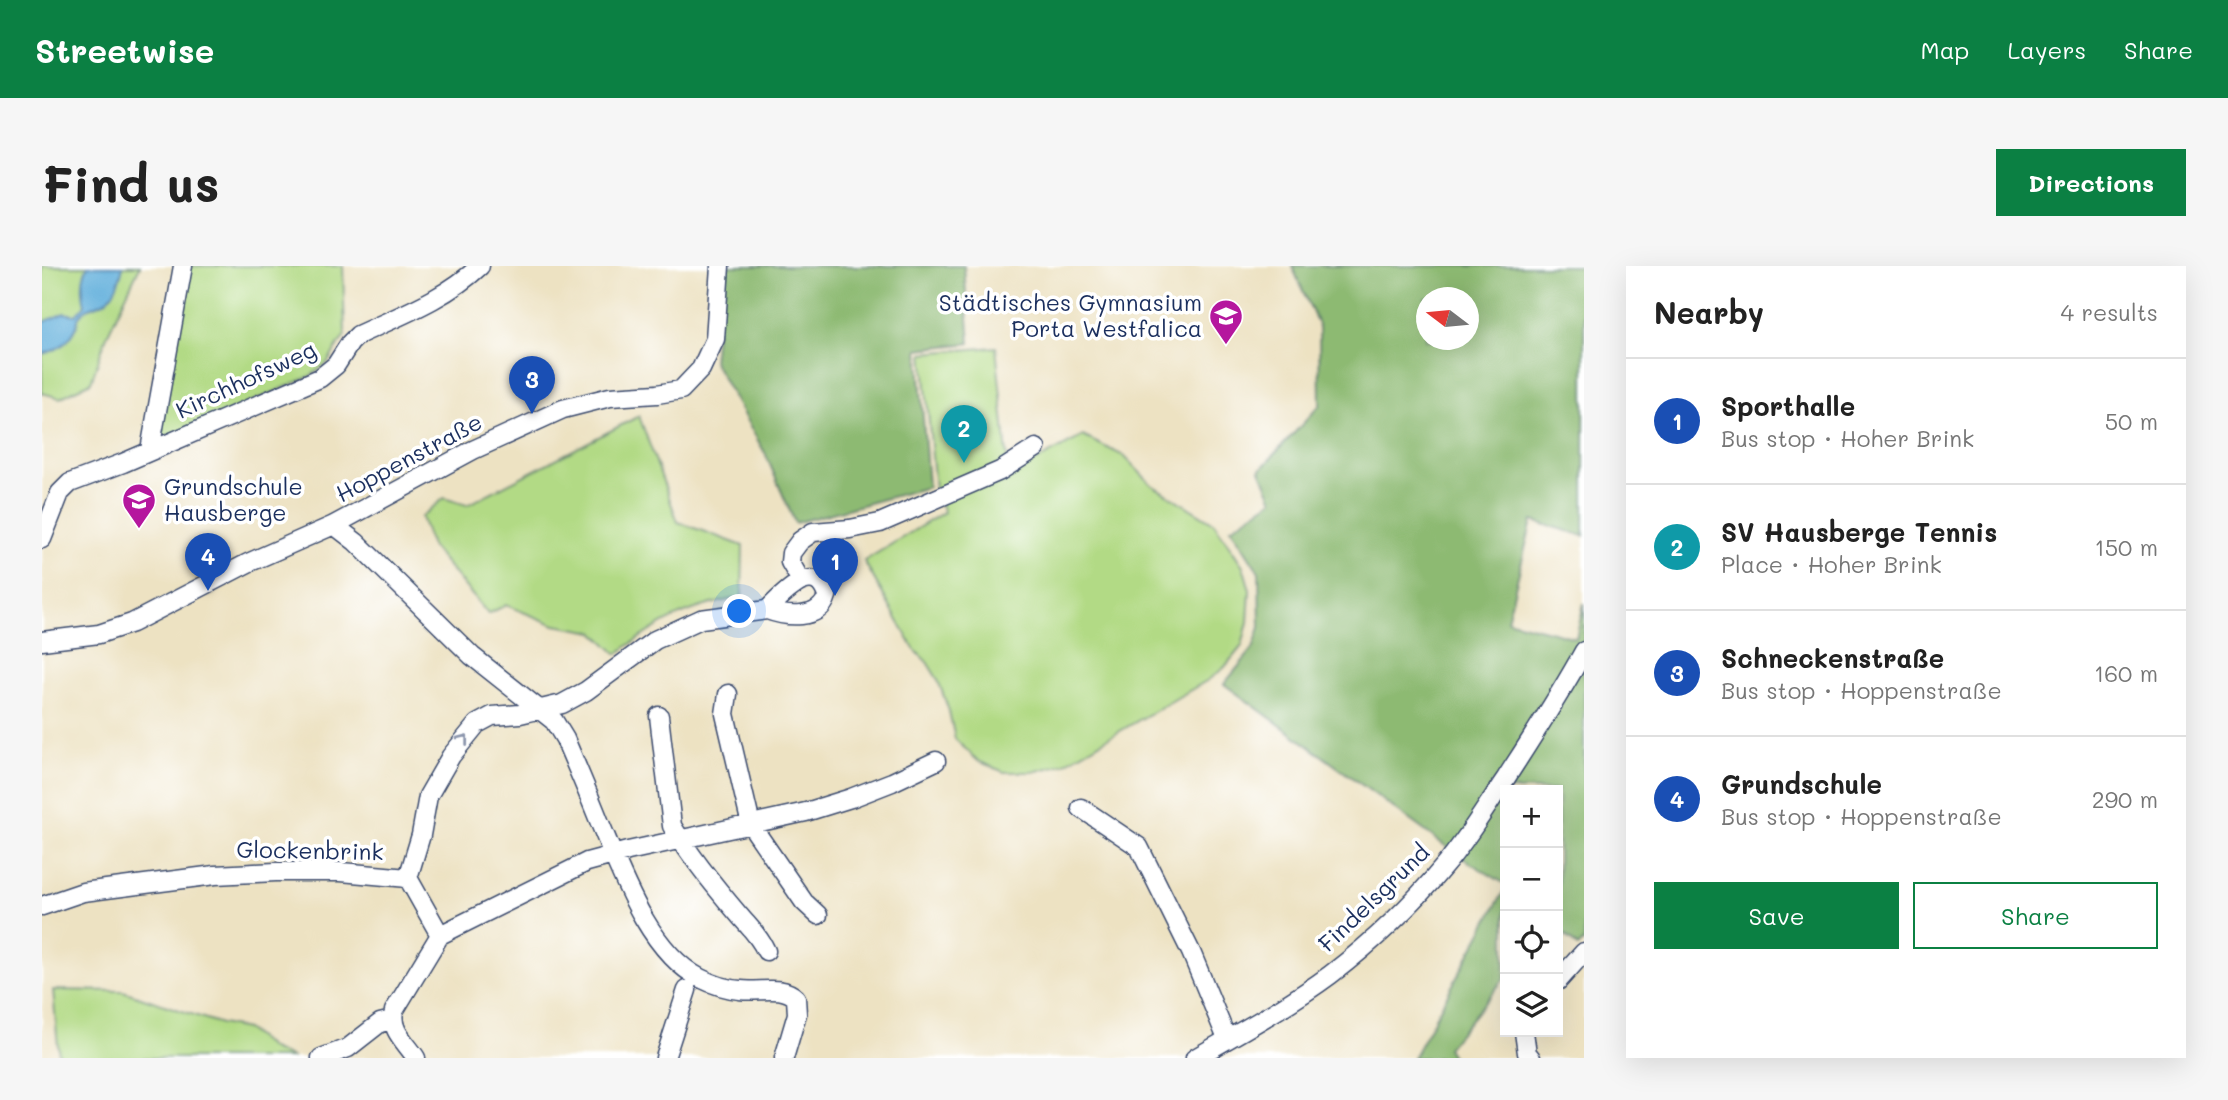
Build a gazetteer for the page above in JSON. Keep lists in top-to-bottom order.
{
  "streets": {
    "street": [
      "Kirchhofsweg",
      "Hoppenstraße",
      "Glockenbrink",
      "Findelsgrund"
    ]
  },
  "places": {
    "school or university": ["Städtisches Gymnasium Porta Westfalica", "Grundschule Hausberge"]
  },
  "north": "left",
  "page": {
    "header": "Streetwise",
    "nav": ["Map", "Layers", "Share"],
    "buttons": [
      "Directions",
      ["Save", "Share"]
    ],
    "title": "Find us",
    "heading": ["Nearby", "4 results"],
    "pins": [
      "3",
      "2",
      "4",
      "1"
    ],
    "list": [
      {
        "mark": "1",
        "name": "Sporthalle",
        "note": "Bus stop · Hoher Brink",
        "value": "50 m"
      },
      {
        "mark": "2",
        "name": "SV Hausberge Tennis",
        "note": "Place · Hoher Brink",
        "value": "150 m"
      },
      {
        "mark": "3",
        "name": "Schneckenstraße",
        "note": "Bus stop · Hoppenstraße",
        "value": "160 m"
      },
      {
        "mark": "4",
        "name": "Grundschule",
        "note": "Bus stop · Hoppenstraße",
        "value": "290 m"
      }
    ],
    "map_buttons": ["+", "−"]
  }
}
